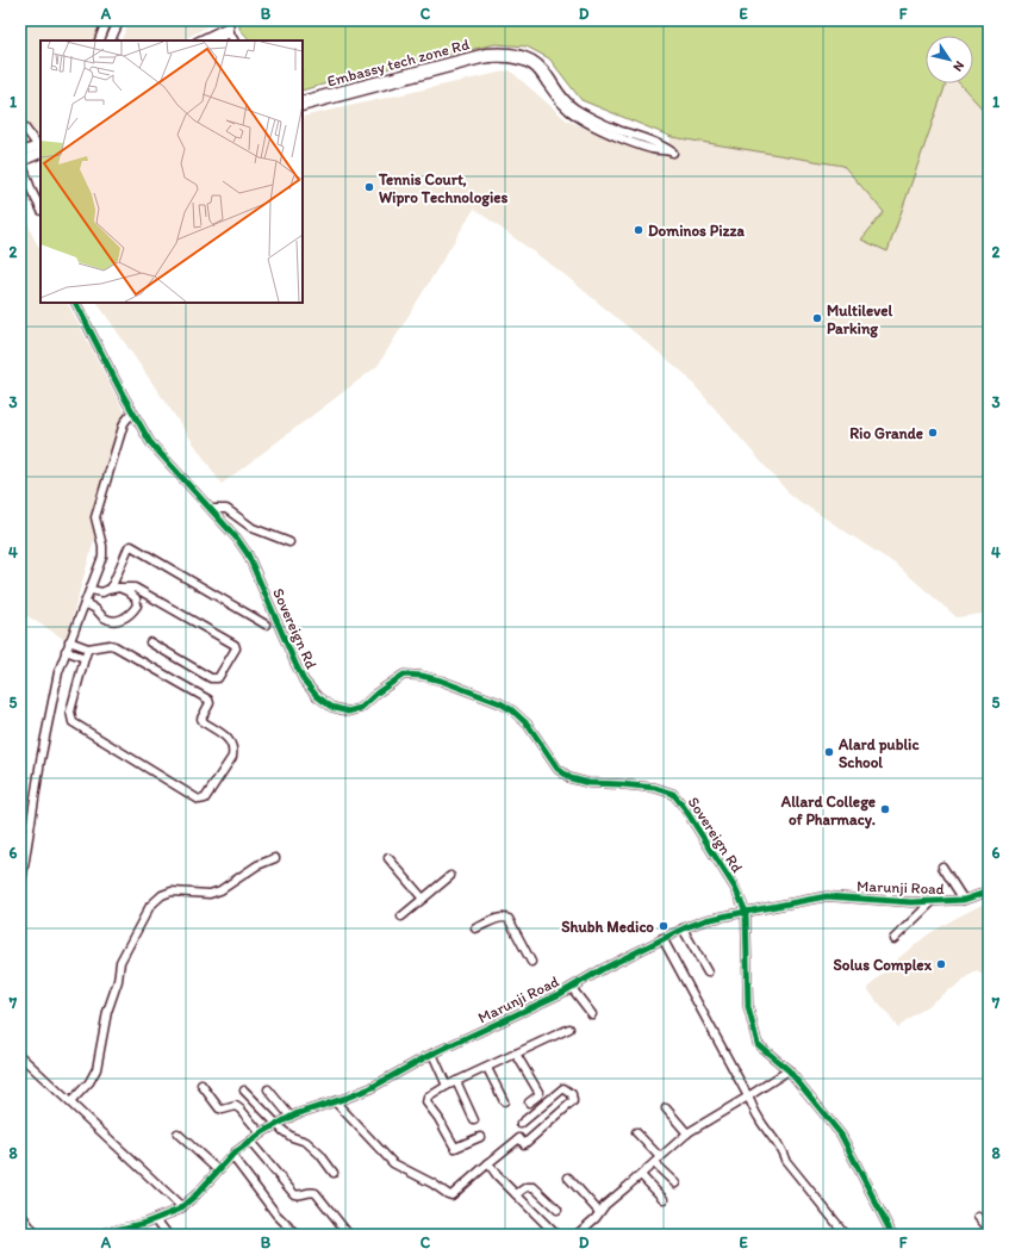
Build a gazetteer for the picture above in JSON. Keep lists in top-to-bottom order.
{
  "streets": {
    "street": ["Embassy tech zone Rd", "Sovereign Rd", "Marunji Road"]
  },
  "crossings": [
    ["Sovereign Rd", "Marunji Road"]
  ],
  "places": [
    "Tennis Court, Wipro Technologies",
    "Dominos Pizza",
    "Multilevel Parking",
    "Rio Grande",
    "Alard public School",
    "Allard College of Pharmacy.",
    "Shubh Medico",
    "Solus Complex"
  ],
  "north": "bottom right",
  "grid": {
    "columns": [
      "A",
      "B",
      "C",
      "D",
      "E",
      "F"
    ],
    "rows": [
      "1",
      "2",
      "3",
      "4",
      "5",
      "6",
      "7",
      "8"
    ]
  }
}
